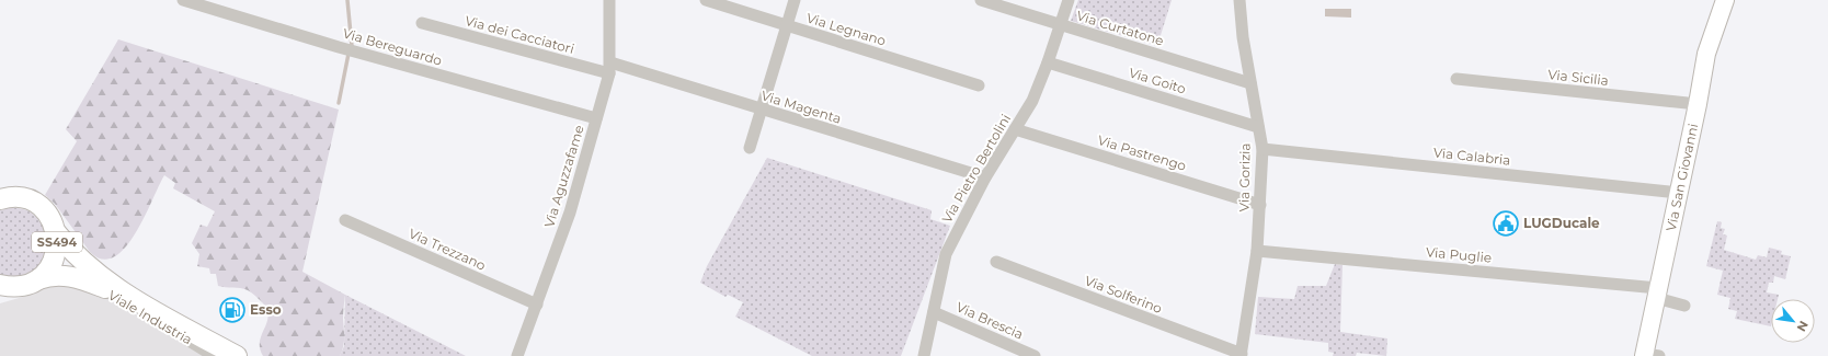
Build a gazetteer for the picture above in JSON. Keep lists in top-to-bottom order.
{
  "streets": {
    "main road": ["SS494", "Viale Industria"],
    "street": [
      "Via Curtatone",
      "Via Legnano",
      "Via dei Cacciatori",
      "Via Bereguardo",
      "Via Sicilia",
      "Via Goito",
      "Via Magenta",
      "Via Pastrengo",
      "Via Calabria",
      "Via Pietro Bertolini",
      "Via Aguzzafame",
      "Via Gorizia",
      "Via San Giovanni",
      "Via Trezzano",
      "Via Puglie",
      "Via Solferino",
      "Via Brescia"
    ]
  },
  "crossings": [
    ["Via Curtatone", "Via Pietro Bertolini"],
    ["Via Curtatone", "Via Gorizia"],
    ["Via dei Cacciatori", "Via Magenta"],
    ["Via dei Cacciatori", "Via Aguzzafame"],
    ["Via Bereguardo", "Via Aguzzafame"],
    ["Via Sicilia", "Via San Giovanni"],
    ["Via Goito", "Via Pietro Bertolini"],
    ["Via Goito", "Via Gorizia"],
    ["Via Magenta", "Via Pietro Bertolini"],
    ["Via Magenta", "Via Aguzzafame"],
    ["Via Pastrengo", "Via Pietro Bertolini"],
    ["Via Pastrengo", "Via Gorizia"],
    ["Via Calabria", "Via Gorizia"],
    ["Via Calabria", "Via San Giovanni"],
    ["Via Pietro Bertolini", "Via Brescia"],
    ["Via Aguzzafame", "Via Trezzano"],
    ["Via Gorizia", "Via Puglie"],
    ["Via Gorizia", "Via Solferino"],
    ["Via San Giovanni", "Via Puglie"],
    ["SS494", "Viale Industria"]
  ],
  "places": {
    "public building": ["LUGDucale"],
    "fuel station": ["Esso"]
  },
  "north": "bottom right"
}
